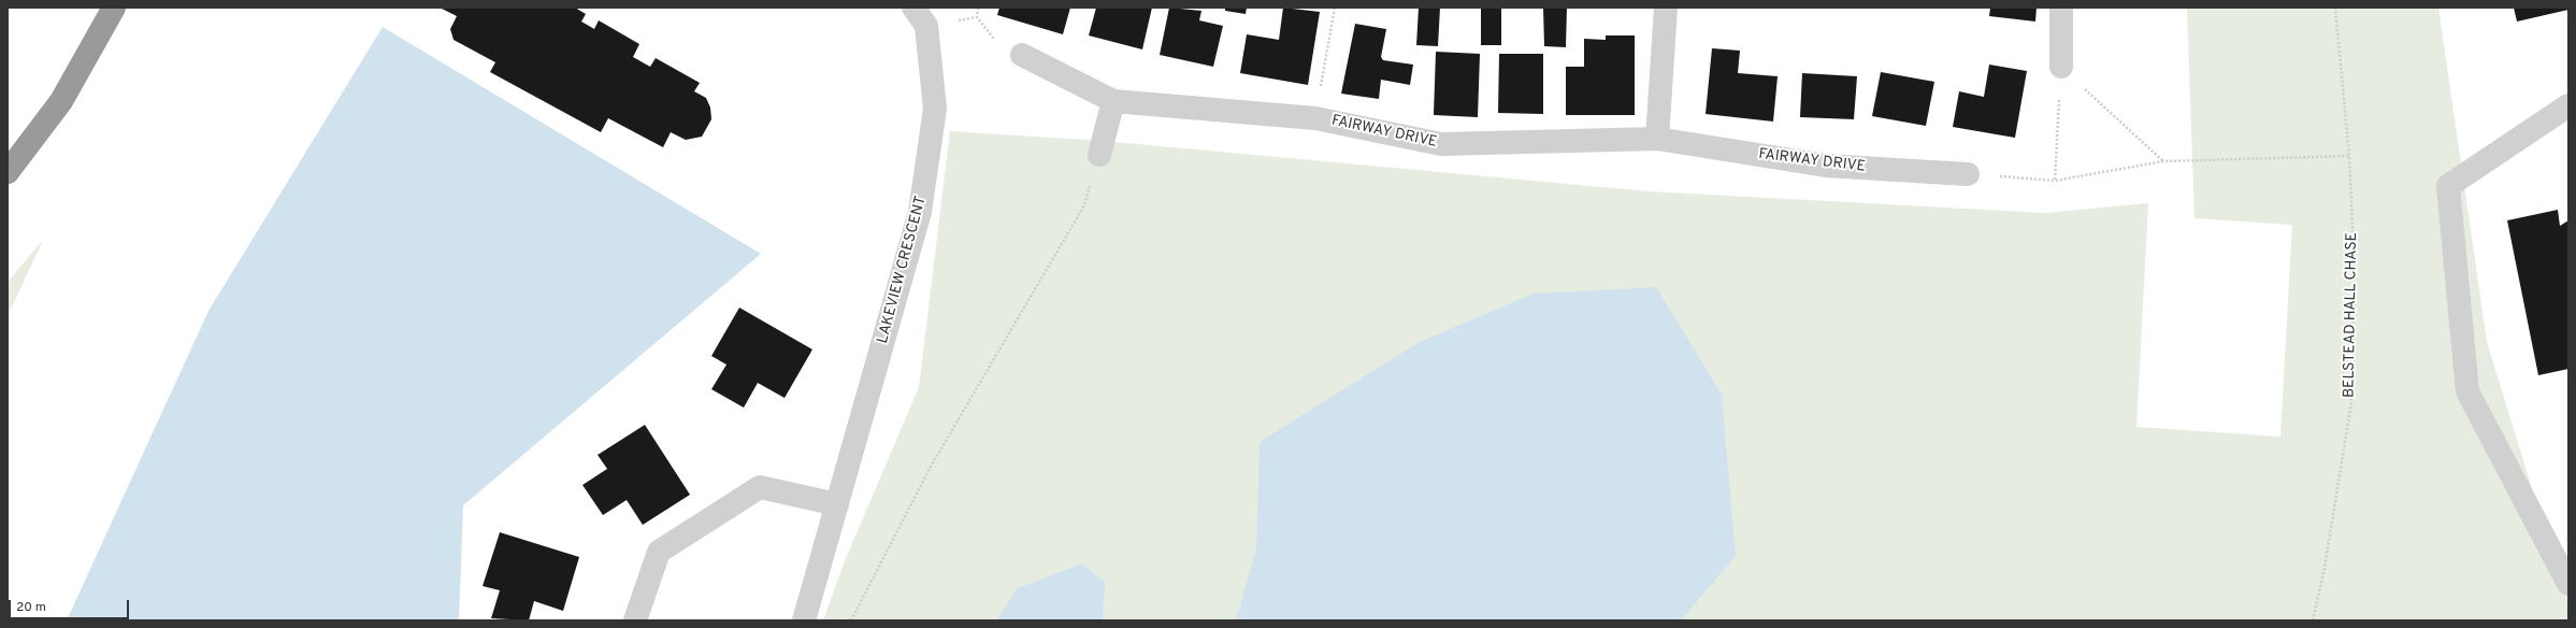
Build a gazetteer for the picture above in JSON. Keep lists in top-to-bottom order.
{
  "streets": {
    "street": ["FAIRWAY DRIVE", "LAKEVIEW CRESCENT"],
    "path": ["BELSTEAD HALL CHASE"]
  },
  "scale_bar": "20 m"
}
